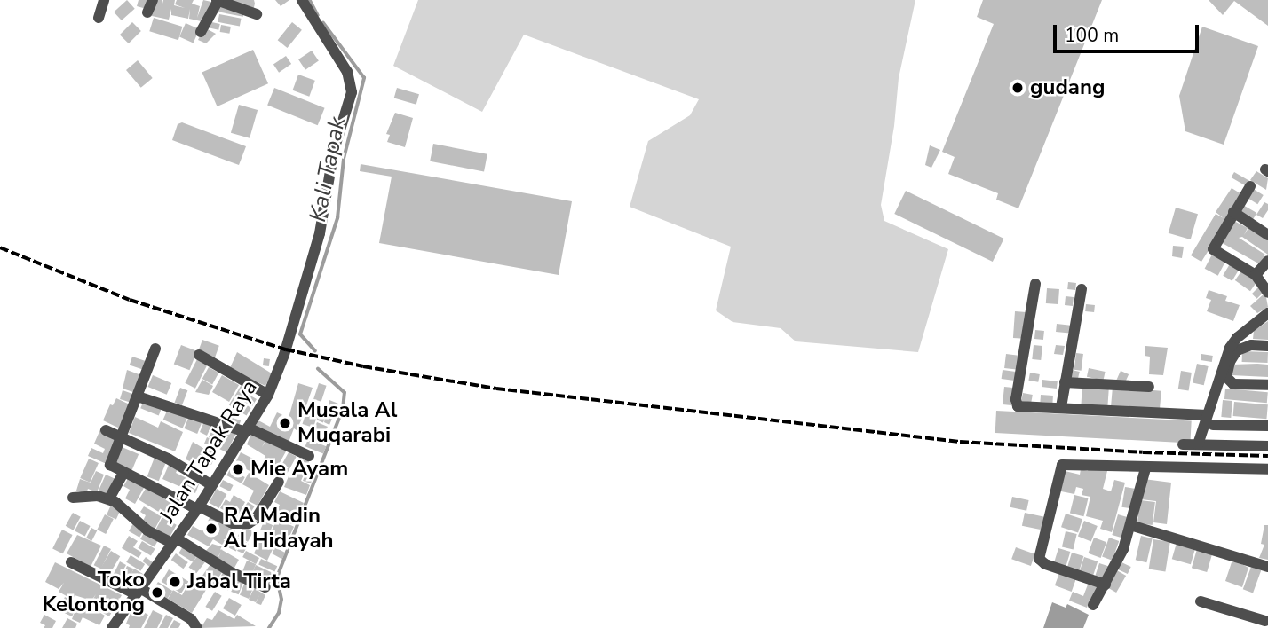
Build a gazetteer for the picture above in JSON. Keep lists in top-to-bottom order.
{
  "streets": {
    "street": ["Jalan Tapak Raya"]
  },
  "water": ["Kali Tapak"],
  "places": [
    "gudang",
    "Musala Al Muqarabi",
    "Mie Ayam",
    "RA Madin Al Hidayah",
    "Jabal Tirta",
    "Toko Kelontong"
  ],
  "scale_bar": "100 m"
}
